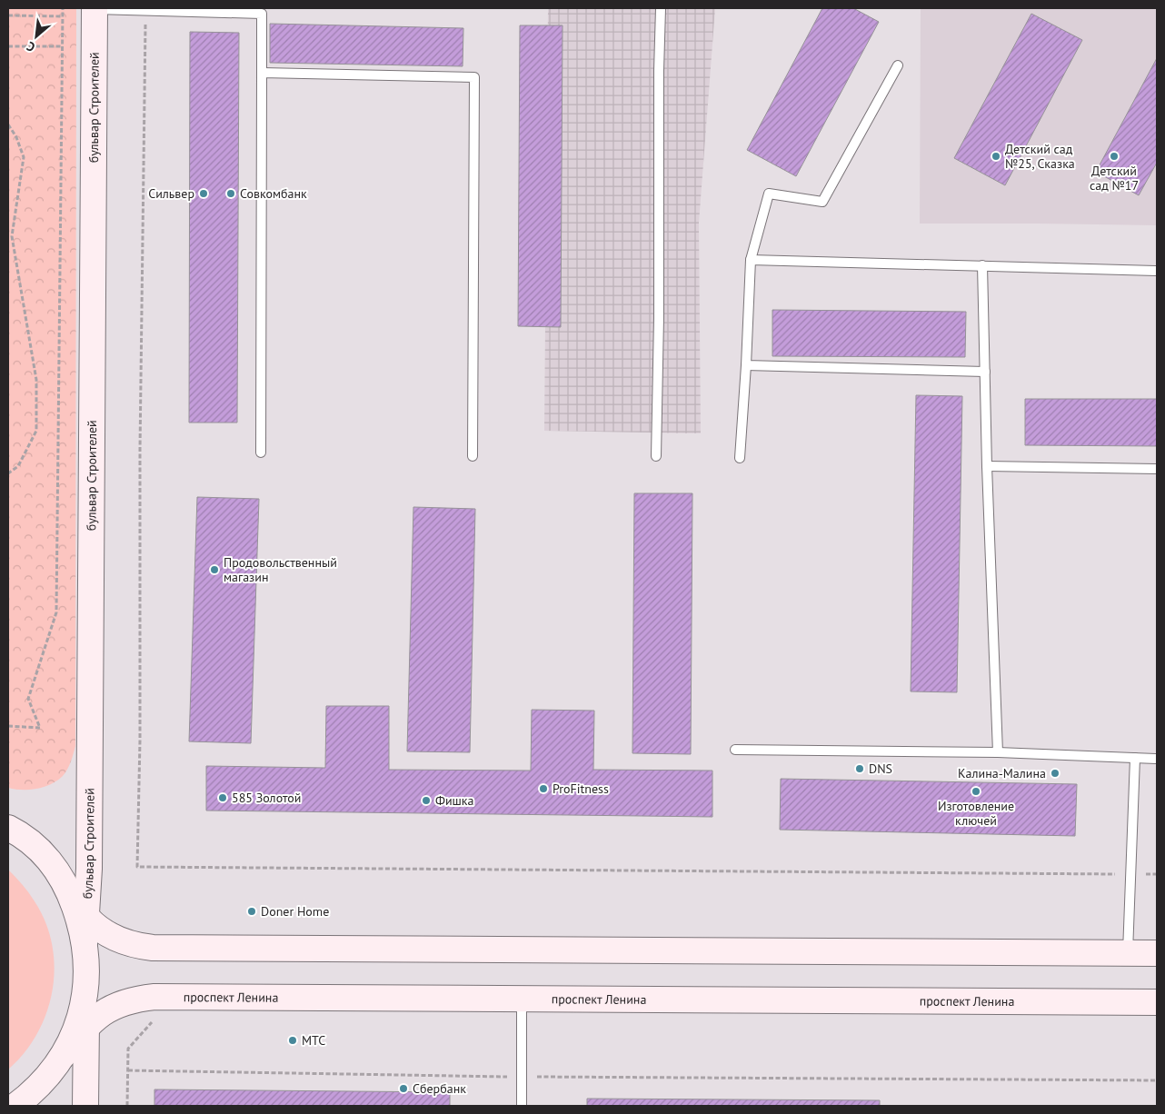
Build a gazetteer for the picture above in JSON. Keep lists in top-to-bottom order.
{
  "streets": {
    "main road": ["бульвар Строителей", "проспект Ленина"]
  },
  "places": [
    "Детский сад №25, Сказка",
    "Детский сад №17",
    "Сильвер",
    "Совкомбанк",
    "Продовольственный магазин",
    "DNS",
    "Калина-Малина",
    "ProFitness",
    "Изготовление ключей",
    "585 Золотой",
    "Фишка",
    "Doner Home",
    "МТС",
    "Сбербанк"
  ],
  "north": "bottom left"
}
